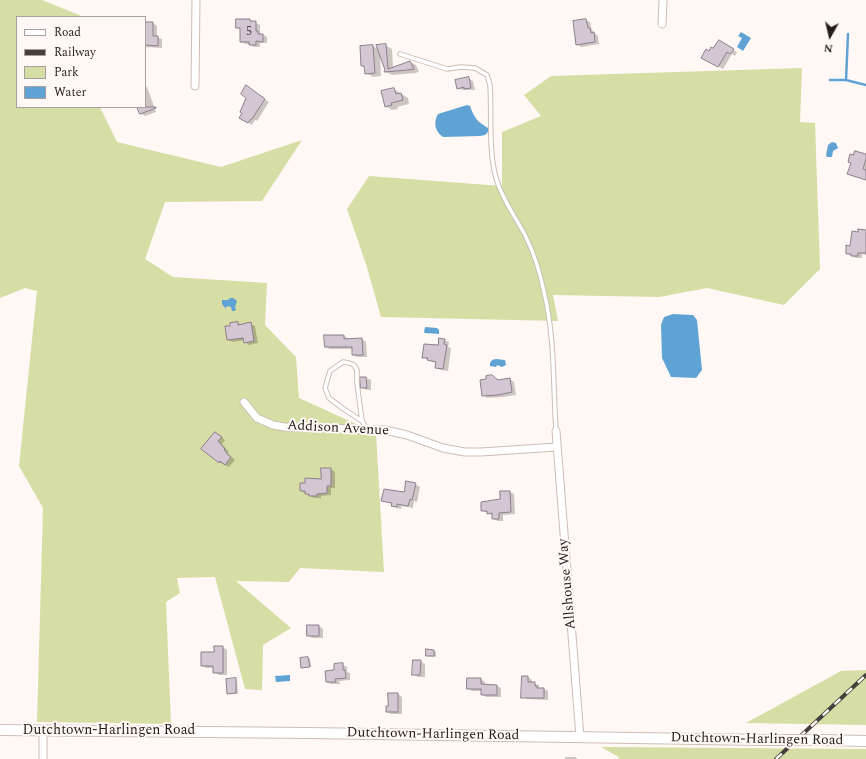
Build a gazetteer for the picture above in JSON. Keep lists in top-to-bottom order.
{
  "streets": {
    "street": ["Addison Avenue", "Allshouse Way", "Dutchtown-Harlingen Road"]
  },
  "crossings": [
    ["Addison Avenue", "Allshouse Way"],
    ["Allshouse Way", "Dutchtown-Harlingen Road"]
  ],
  "house_numbers": ["5"],
  "legend": [
    "Road",
    "Railway",
    "Park",
    "Water"
  ],
  "north": "bottom"
}
